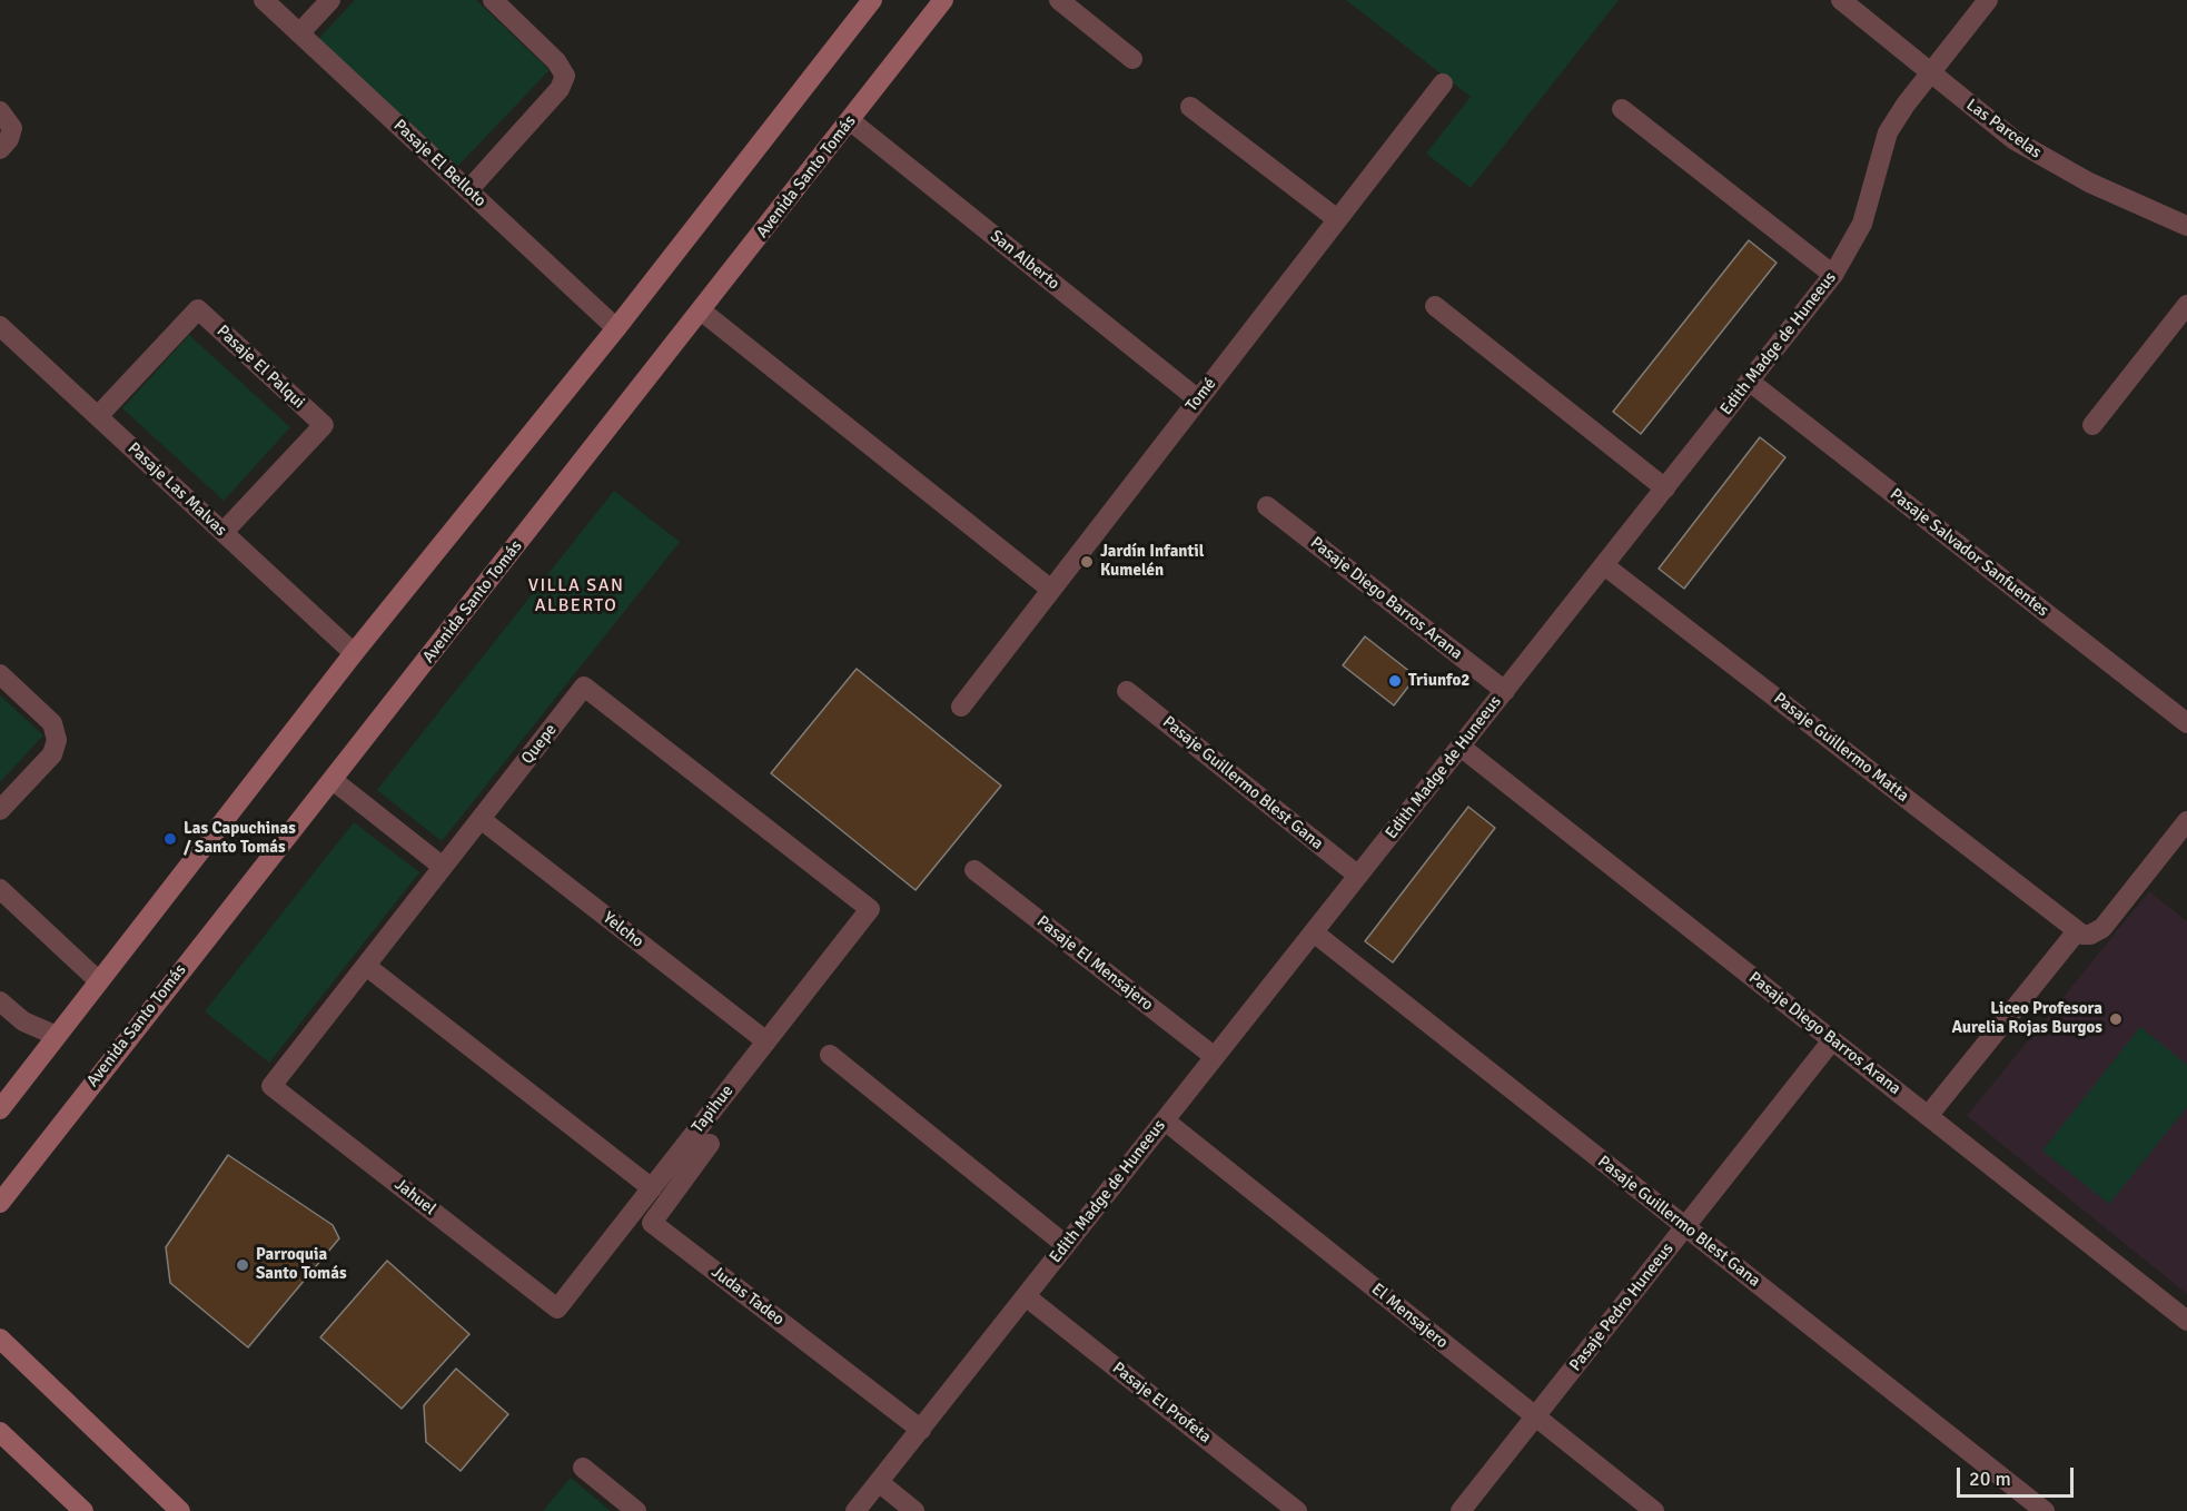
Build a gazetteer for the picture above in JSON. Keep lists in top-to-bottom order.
{
  "streets": {
    "main road": ["Avenida Santo Tomás"],
    "street": [
      "Las Parcelas",
      "Pasaje El Belloto",
      "San Alberto",
      "Edith Madge de Huneeus",
      "Pasaje El Palqui",
      "Tomé",
      "Pasaje Las Malvas",
      "Pasaje Salvador Sanfuentes",
      "Pasaje Diego Barros Arana",
      "Quepe",
      "Pasaje Guillermo Matta",
      "Pasaje Guillermo Blest Gana",
      "Yelcho",
      "Pasaje El Mensajero",
      "Tapihue",
      "Jahuel",
      "Judas Tadeo",
      "Pasaje Pedro Huneeus",
      "El Mensajero",
      "Pasaje El Profeta"
    ]
  },
  "crossings": [
    ["Las Parcelas", "Edith Madge de Huneeus"],
    ["Avenida Santo Tomás", "San Alberto"],
    ["San Alberto", "Tomé"],
    ["Edith Madge de Huneeus", "Pasaje Salvador Sanfuentes"],
    ["Edith Madge de Huneeus", "Pasaje Diego Barros Arana"],
    ["Edith Madge de Huneeus", "Pasaje Guillermo Matta"],
    ["Edith Madge de Huneeus", "Pasaje Guillermo Blest Gana"],
    ["Edith Madge de Huneeus", "Pasaje El Mensajero"],
    ["Edith Madge de Huneeus", "Judas Tadeo"],
    ["Edith Madge de Huneeus", "El Mensajero"],
    ["Edith Madge de Huneeus", "Pasaje El Profeta"],
    ["Pasaje El Palqui", "Pasaje Las Malvas"],
    ["Pasaje Diego Barros Arana", "Pasaje Pedro Huneeus"],
    ["Quepe", "Yelcho"],
    ["Quepe", "Tapihue"],
    ["Quepe", "Jahuel"],
    ["Pasaje Guillermo Blest Gana", "Pasaje Pedro Huneeus"],
    ["Yelcho", "Tapihue"],
    ["Tapihue", "Jahuel"],
    ["Pasaje Pedro Huneeus", "El Mensajero"]
  ],
  "districts": ["VILLA SAN ALBERTO"],
  "places": [
    "Jardín Infantil Kumelén",
    "Triunfo2",
    "Las Capuchinas / Santo Tomás",
    "Liceo Profesora Aurelia Rojas Burgos",
    "Parroquia Santo Tomás"
  ],
  "scale_bar": "20 m"
}
